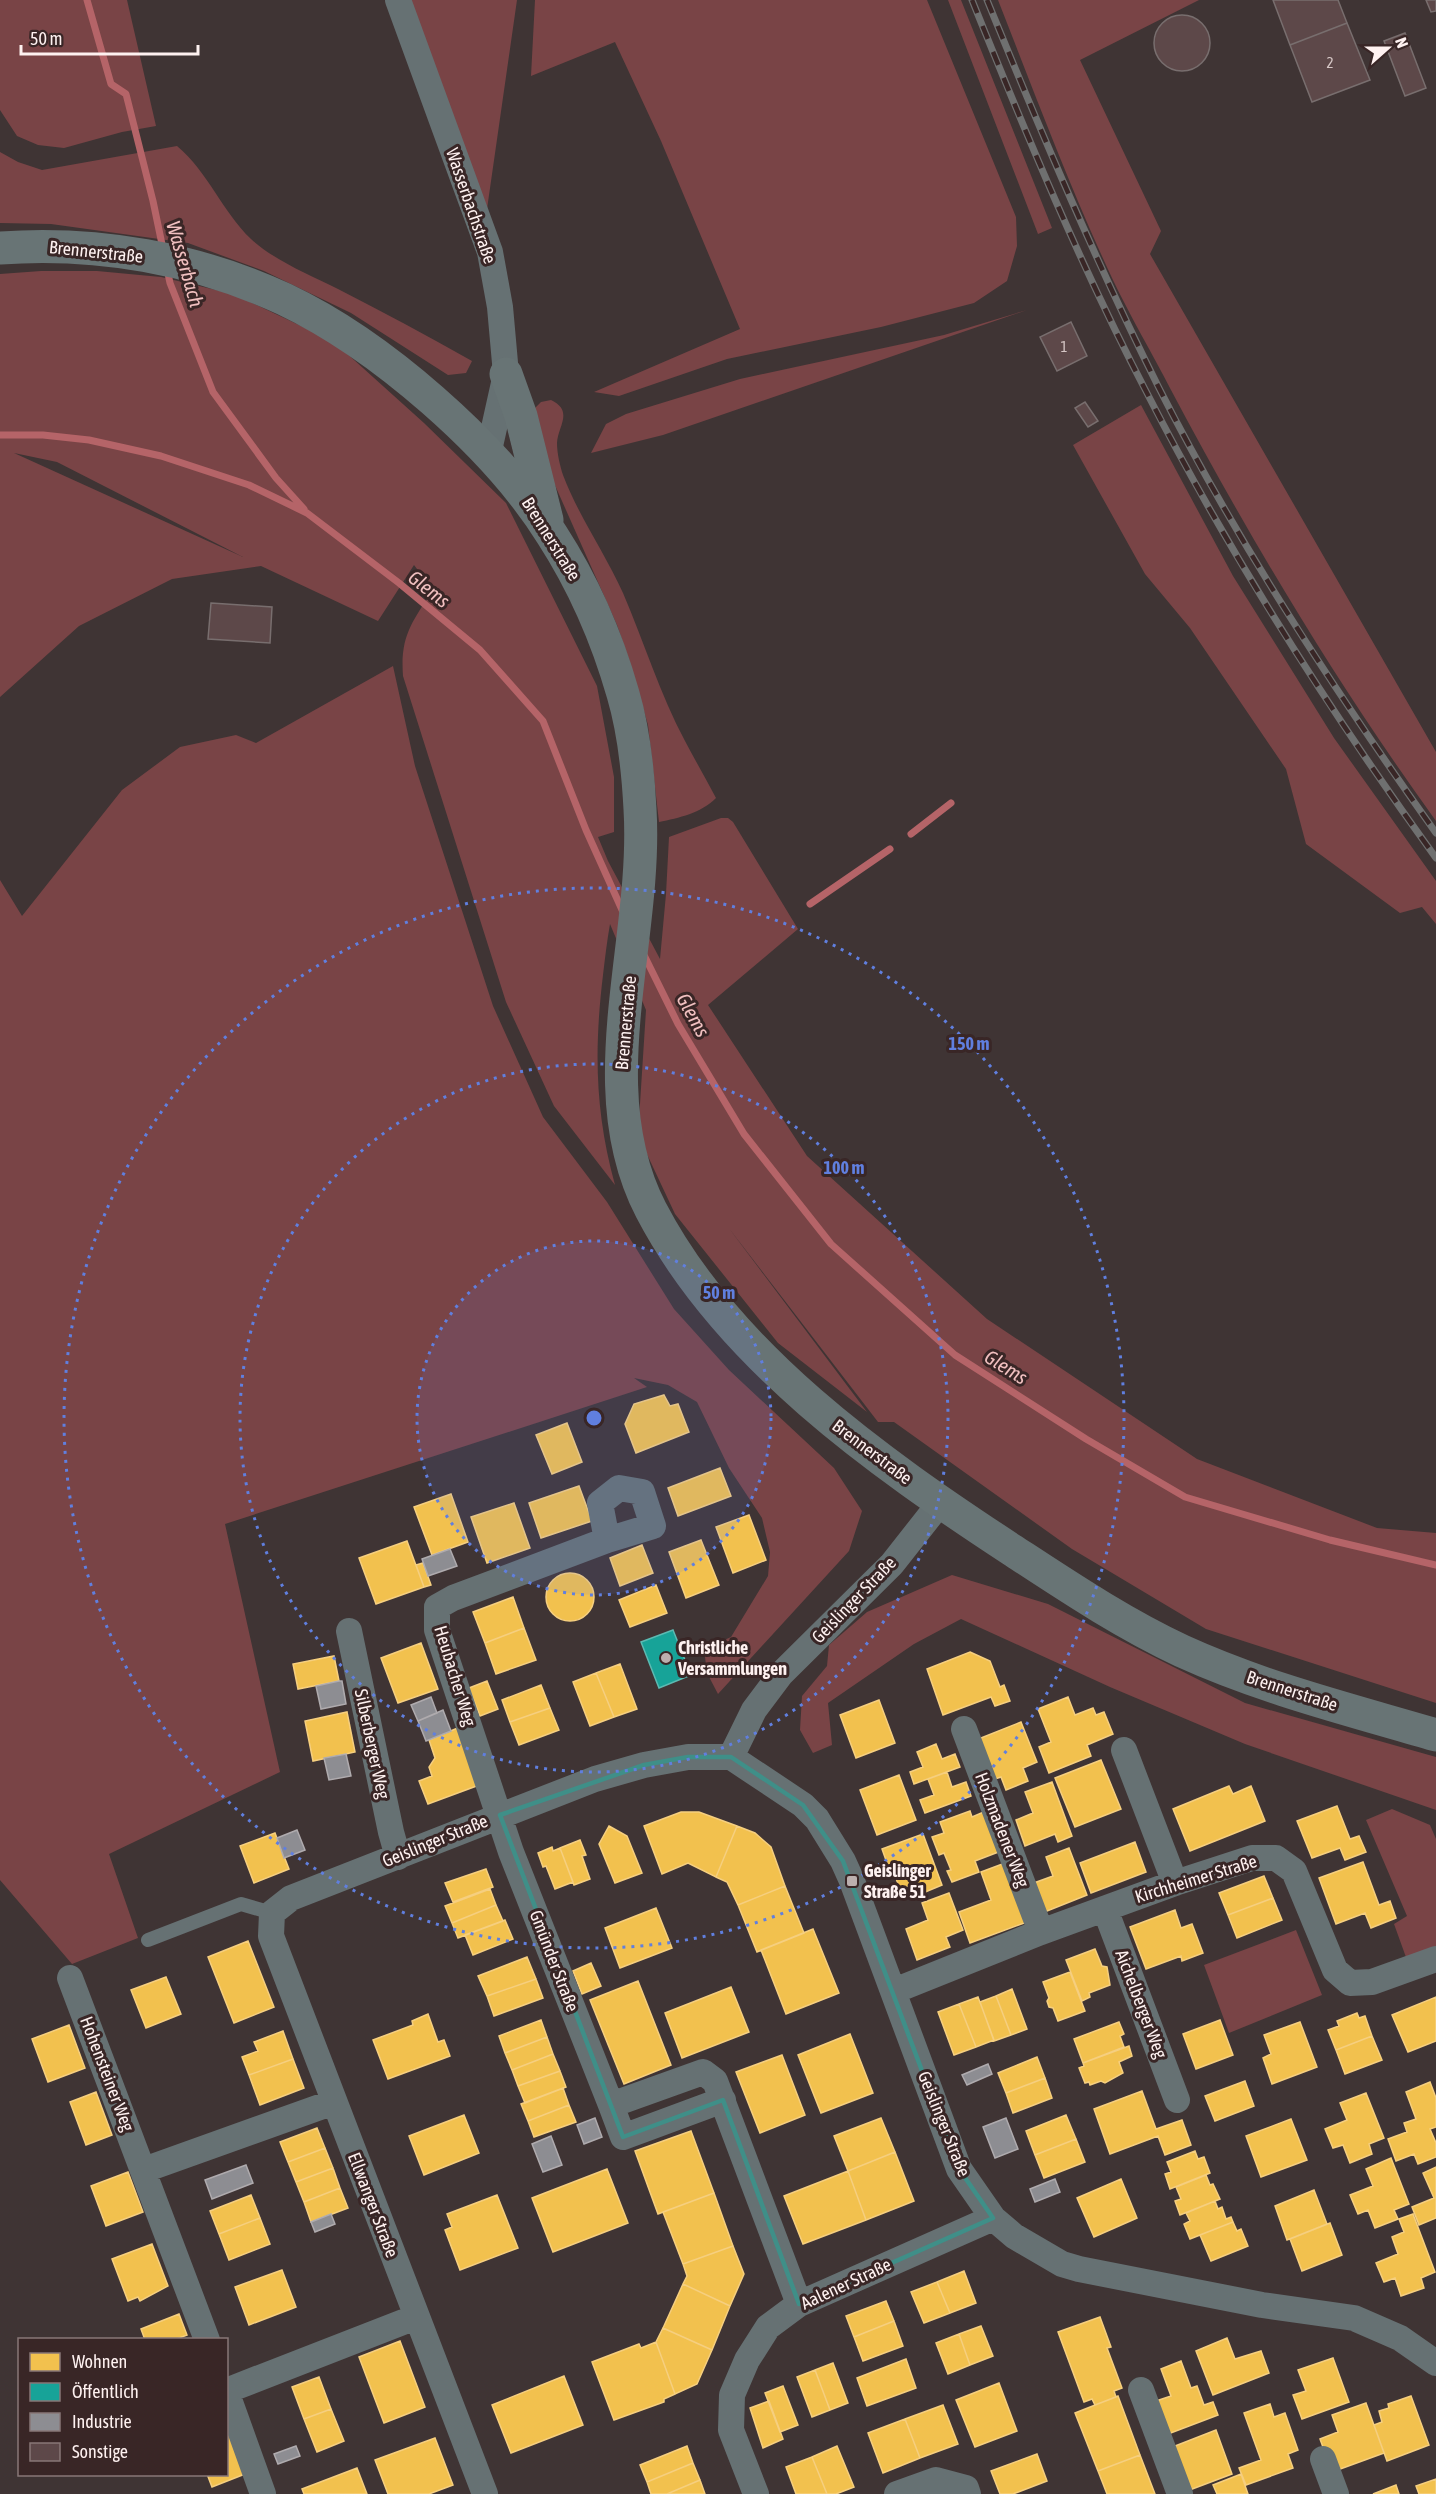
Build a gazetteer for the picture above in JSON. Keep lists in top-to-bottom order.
{
  "streets": {
    "main road": ["Brennerstraße"],
    "street": [
      "Wasserbachstraße",
      "Geislinger Straße",
      "Heubacher Weg",
      "Silberberger Weg",
      "Holzmadener Weg",
      "Kirchheimer Straße",
      "Gmünder Straße",
      "Aichelberger Weg",
      "Hohensteiner Weg",
      "Ellwanger Straße",
      "Aalener Straße"
    ]
  },
  "crossings": [
    ["Wasserbachstraße", "Brennerstraße"],
    ["Brennerstraße", "Geislinger Straße"],
    ["Geislinger Straße", "Heubacher Weg"],
    ["Geislinger Straße", "Silberberger Weg"],
    ["Geislinger Straße", "Kirchheimer Straße"],
    ["Geislinger Straße", "Gmünder Straße"],
    ["Geislinger Straße", "Ellwanger Straße"],
    ["Geislinger Straße", "Aalener Straße"],
    ["Heubacher Weg", "Gmünder Straße"],
    ["Holzmadener Weg", "Kirchheimer Straße"],
    ["Kirchheimer Straße", "Aichelberger Weg"],
    ["Gmünder Straße", "Aalener Straße"]
  ],
  "water": ["Wasserbach", "Glems"],
  "places": {
    "other": ["Christliche Versammlungen"],
    "transit": ["Geislinger Straße 51"]
  },
  "house_numbers": ["2", "1"],
  "legend": [
    "Wohnen",
    "Öffentlich",
    "Industrie",
    "Sonstige"
  ],
  "scale_bar": "50 m",
  "north": "right",
  "rings": ["150 m", "100 m", "50 m"]
}
